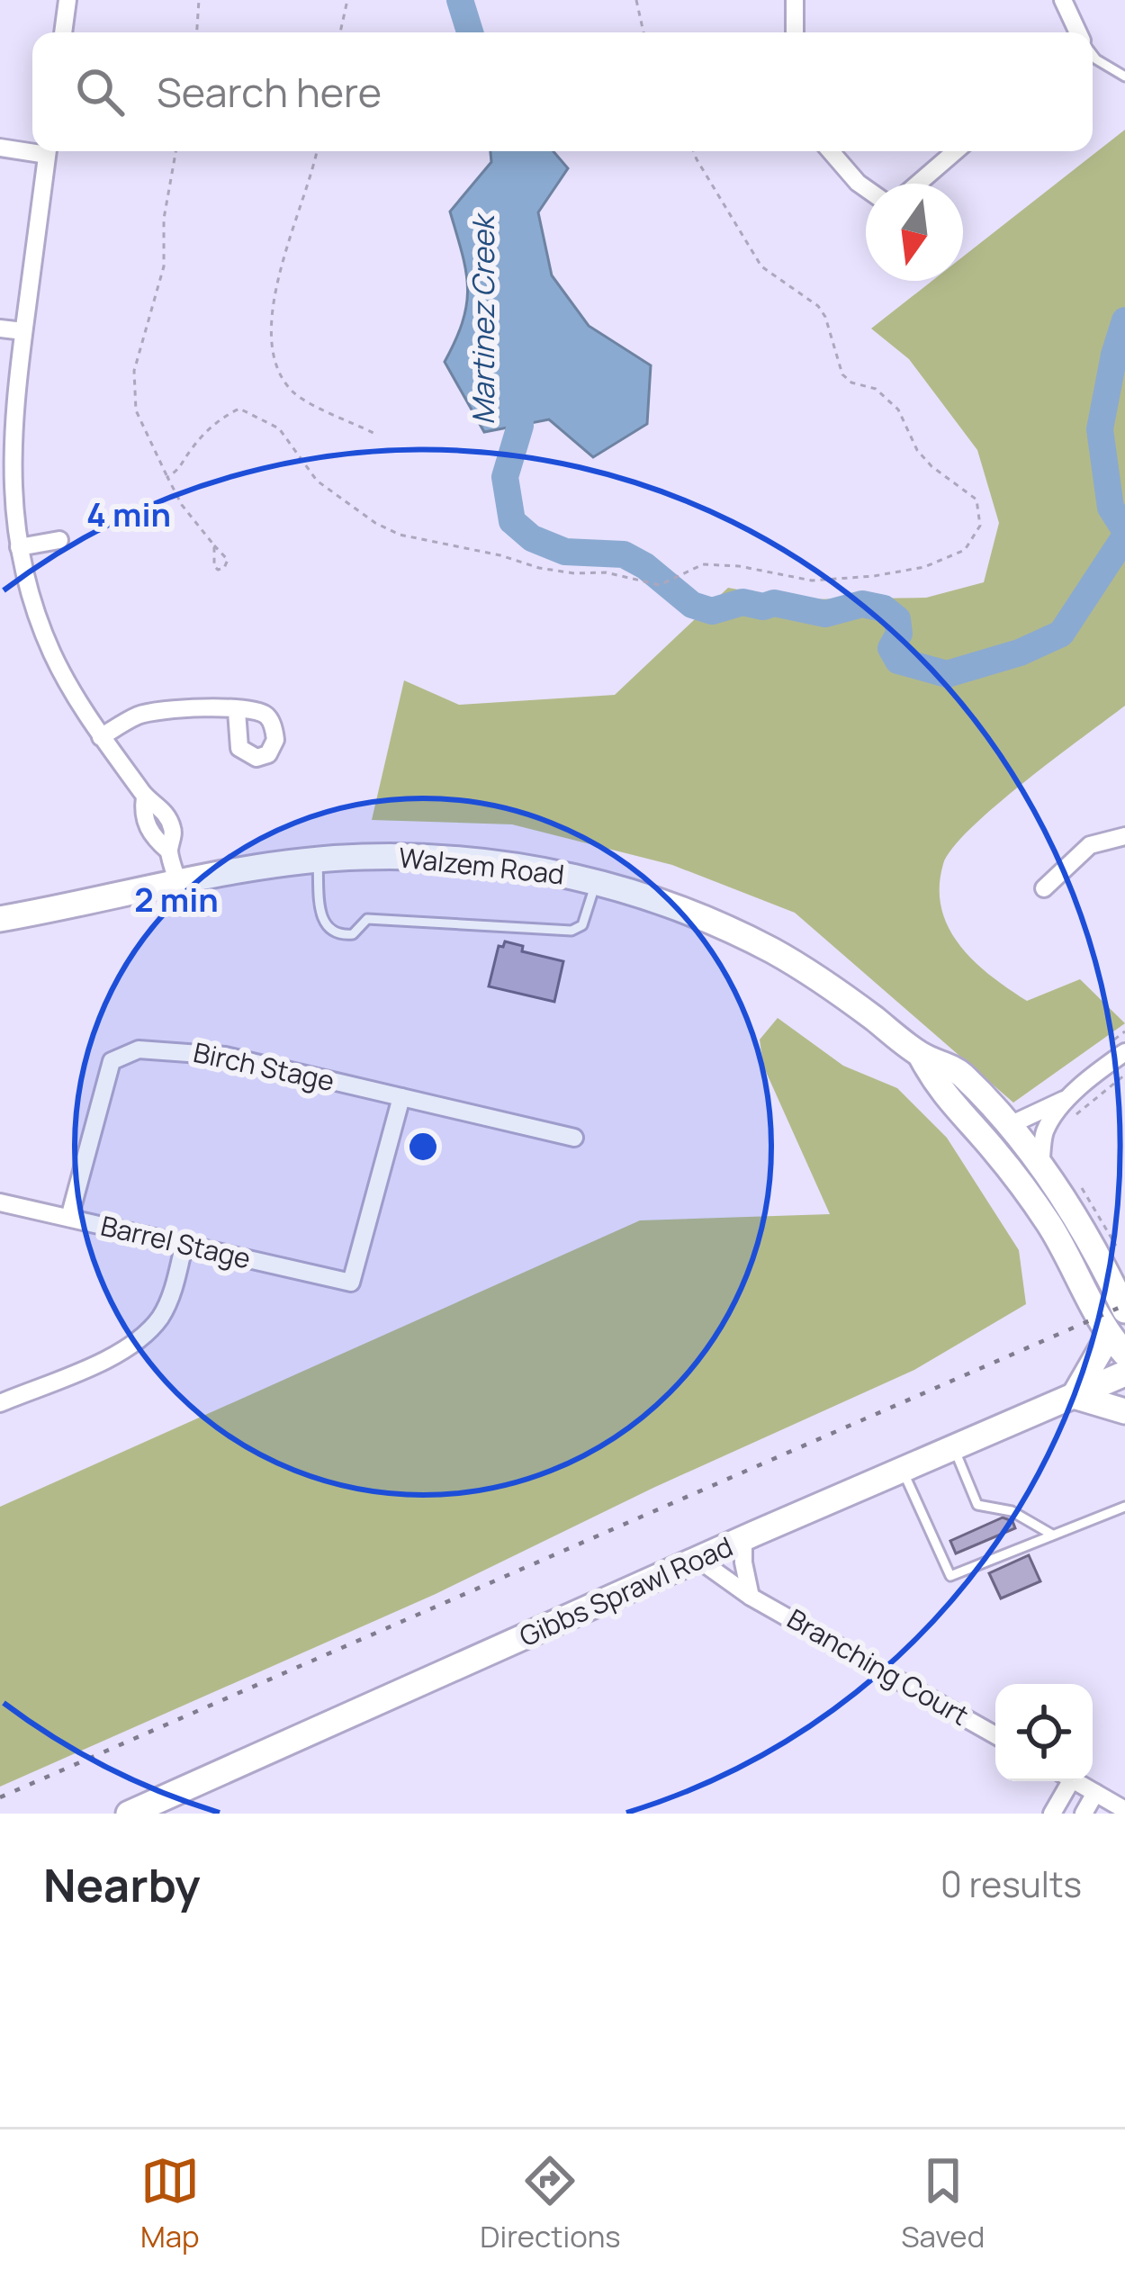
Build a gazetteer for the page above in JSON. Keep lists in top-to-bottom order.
{
  "streets": {
    "main road": ["Walzem Road", "Gibbs Sprawl Road"],
    "street": ["Birch Stage", "Barrel Stage", "Branching Court"]
  },
  "crossings": [
    ["Birch Stage", "Barrel Stage"],
    ["Gibbs Sprawl Road", "Branching Court"]
  ],
  "water": ["Martinez Creek"],
  "north": "bottom",
  "page": {
    "search": "Search here",
    "heading": ["Nearby", "0 results"],
    "nav": ["Map", "Directions", "Saved"]
  },
  "rings": ["4 min", "2 min"]
}
